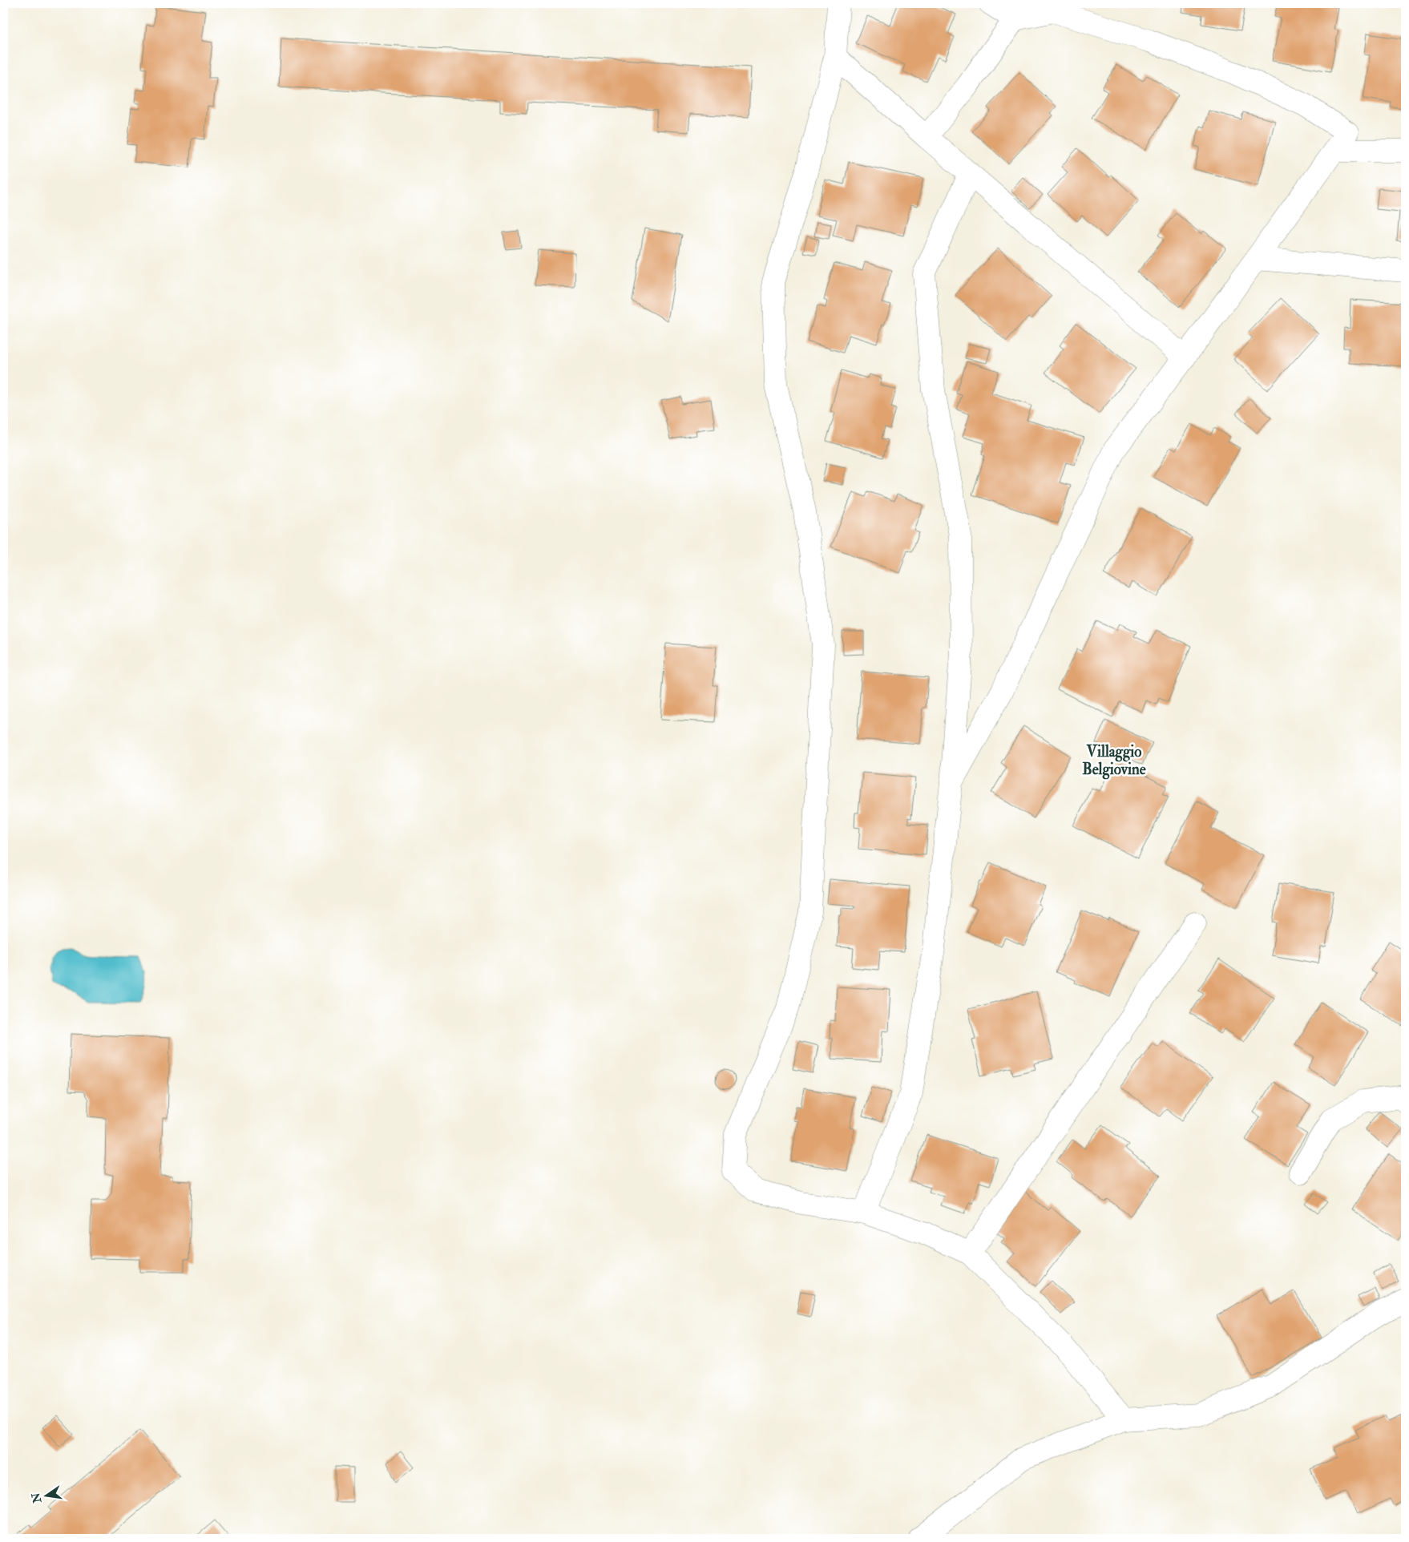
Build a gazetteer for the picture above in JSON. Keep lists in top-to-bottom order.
{
  "districts": ["Villaggio Belgiovine"],
  "north": "left"
}
